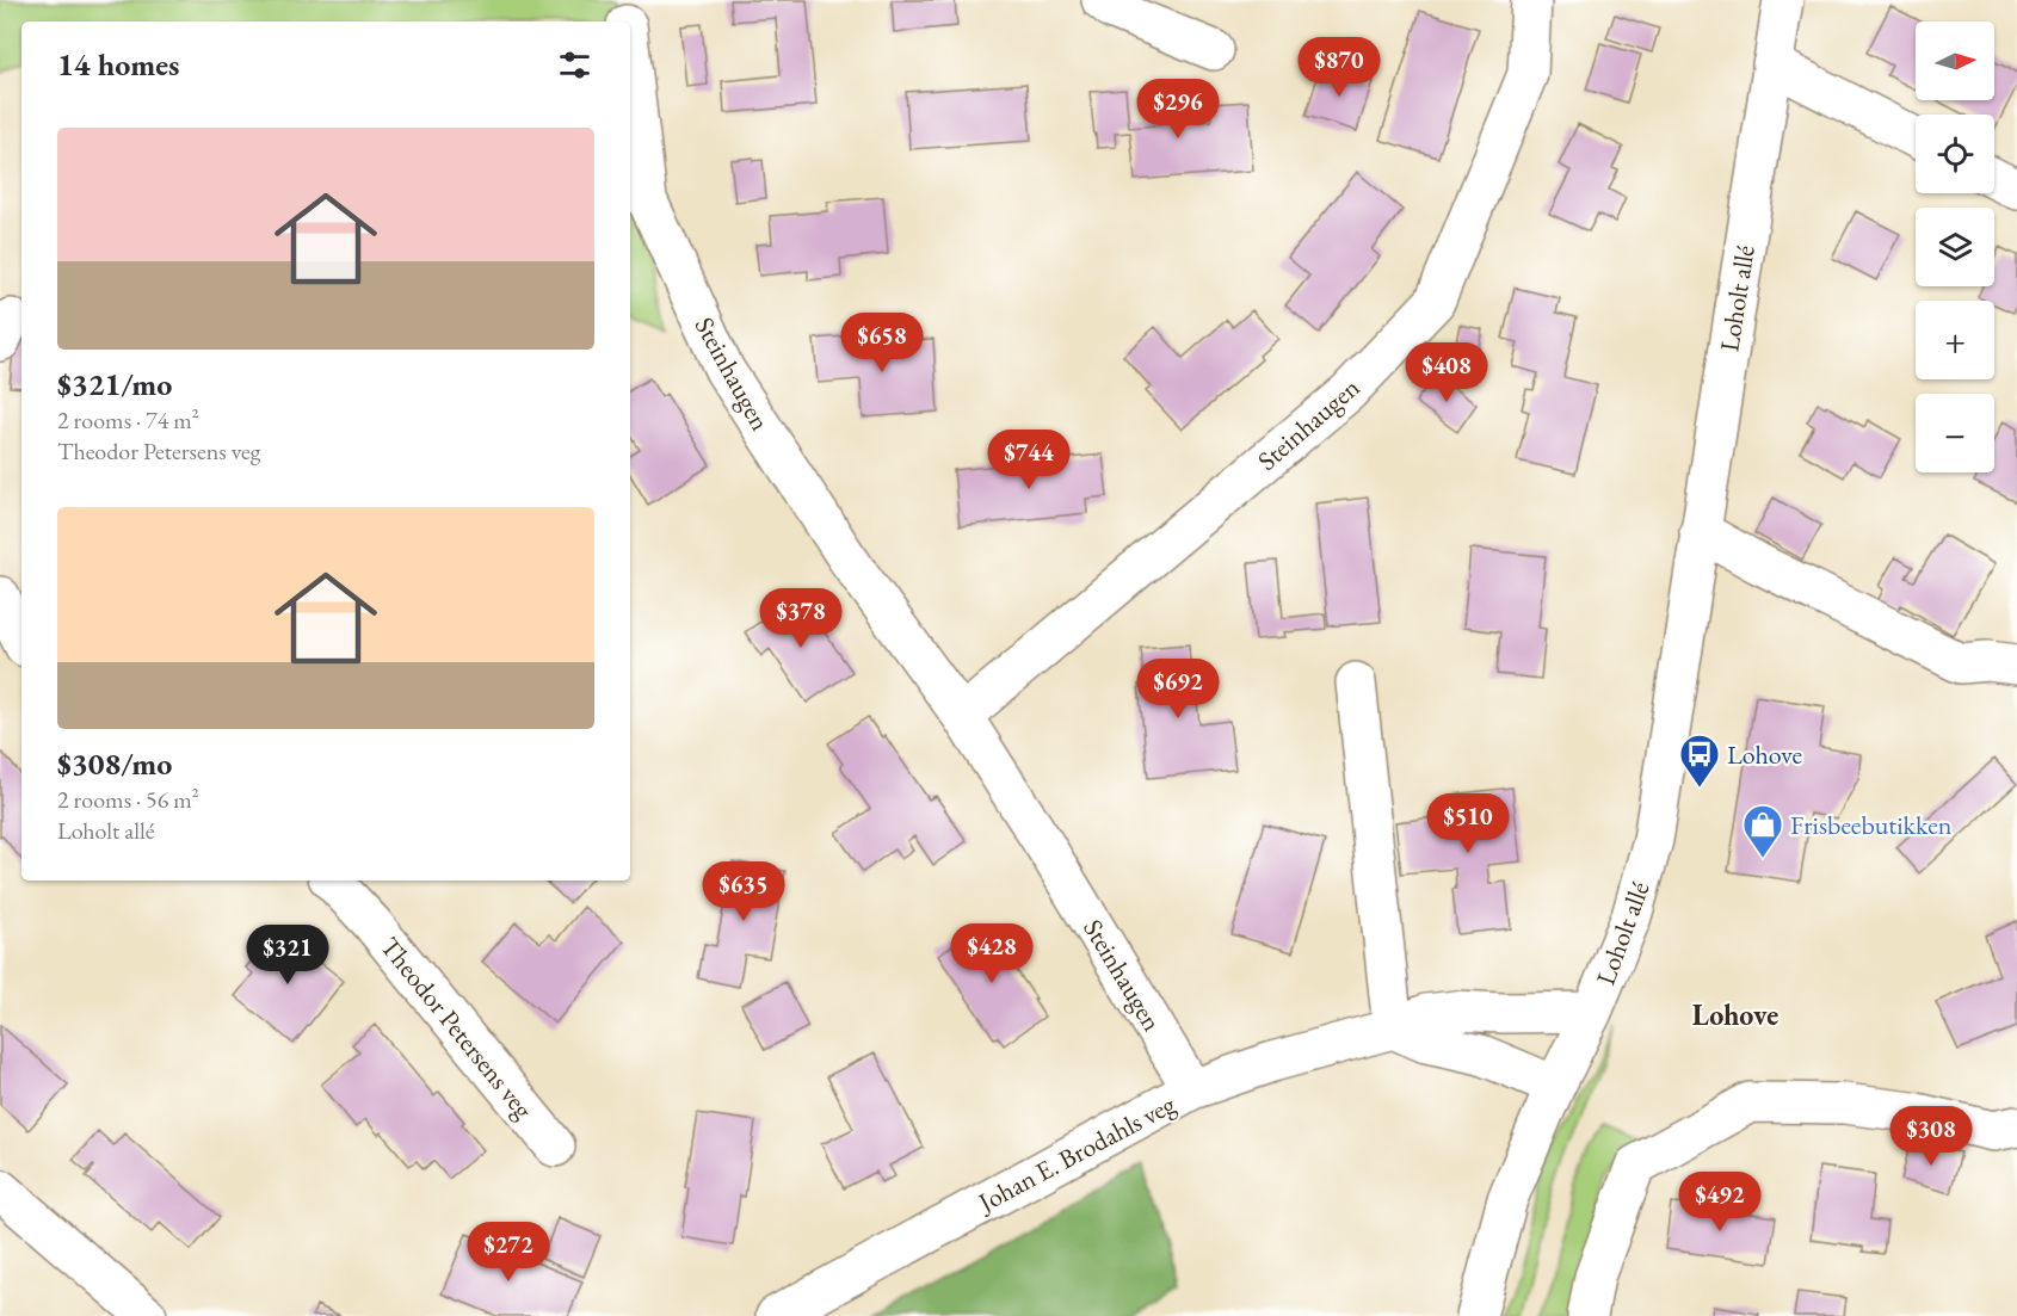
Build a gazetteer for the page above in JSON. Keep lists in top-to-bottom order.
{
  "streets": {
    "street": [
      "Loholt allé",
      "Steinhaugen",
      "Theodor Petersens veg",
      "Johan E. Brodahls veg"
    ]
  },
  "crossings": [
    ["Loholt allé", "Johan E. Brodahls veg"],
    ["Steinhaugen", "Johan E. Brodahls veg"]
  ],
  "districts": ["Lohove"],
  "places": {
    "bus stop": ["Lohove"],
    "shop": ["Frisbeebutikken"]
  },
  "north": "right",
  "page": {
    "map_buttons": ["+", "−"],
    "heading": "14 homes",
    "price": [
      "$870",
      "$296",
      "$658",
      "$408",
      "$744",
      "$378",
      "$692",
      "$510",
      "$635",
      "$428",
      "$321",
      "$308",
      "$492",
      "$272"
    ],
    "list": [
      {
        "name": "$321/mo",
        "note": "2 rooms · 74 m² · Theodor Petersens veg"
      },
      {
        "name": "$308/mo",
        "note": "2 rooms · 56 m² · Loholt allé"
      }
    ]
  }
}
